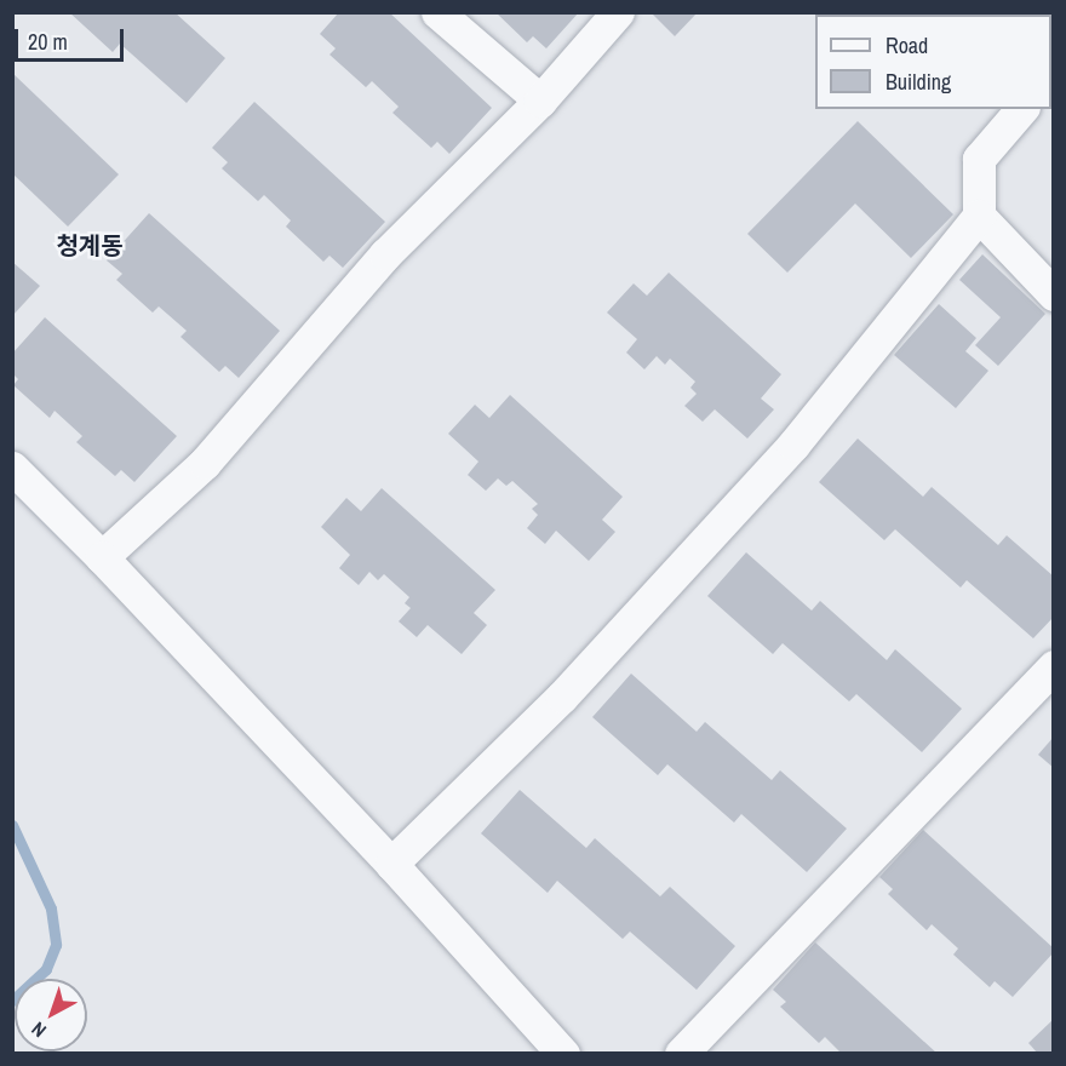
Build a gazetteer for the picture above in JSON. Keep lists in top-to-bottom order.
{
  "districts": ["청계동"],
  "legend": ["Road", "Building"],
  "scale_bar": "20 m",
  "north": "bottom left"
}
